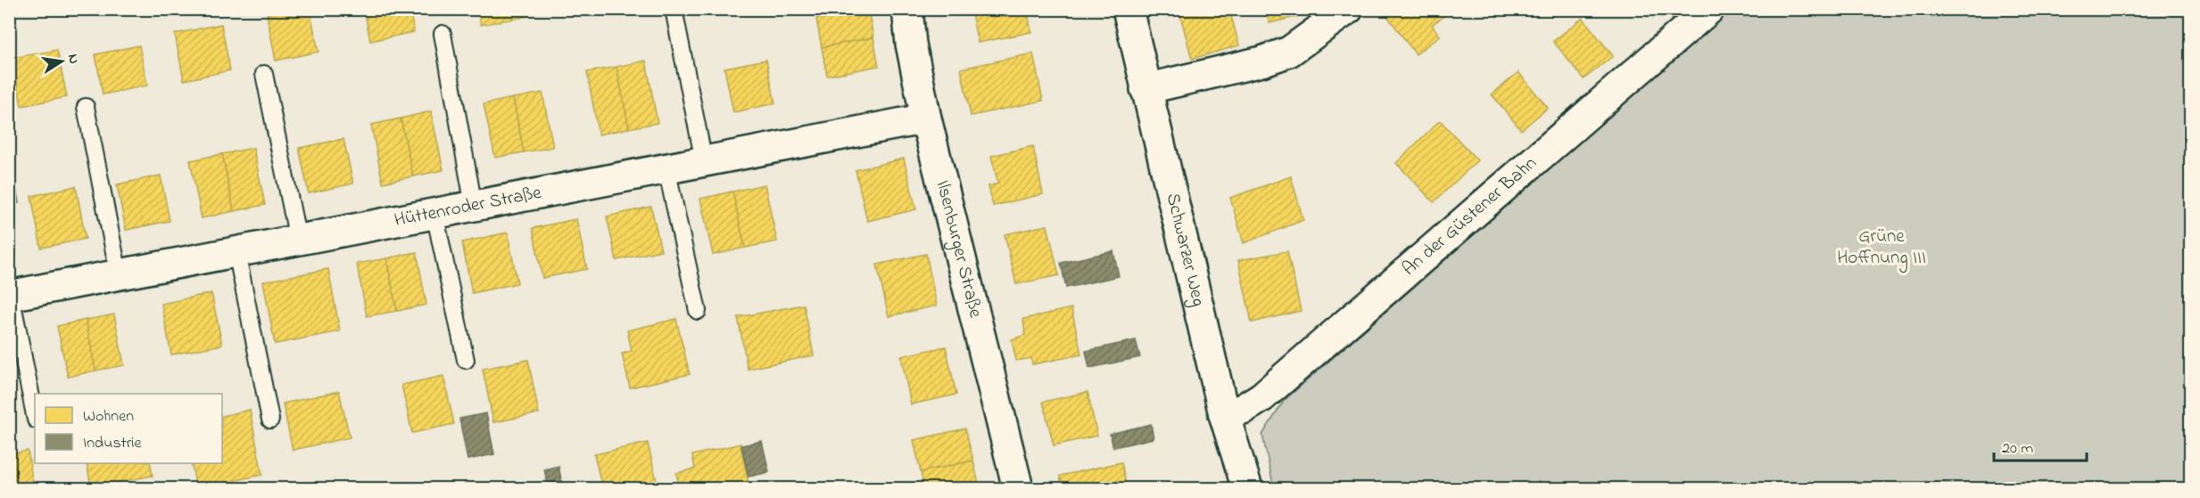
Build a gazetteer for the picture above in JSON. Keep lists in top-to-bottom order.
{
  "streets": {
    "street": [
      "Hüttenroder Straße",
      "An der Güstener Bahn",
      "Ilsenburger Straße",
      "Schwarzer Weg"
    ]
  },
  "crossings": [
    ["Hüttenroder Straße", "Ilsenburger Straße"],
    ["An der Güstener Bahn", "Schwarzer Weg"]
  ],
  "parks": ["Grüne Hoffnung III"],
  "legend": ["Wohnen", "Industrie"],
  "scale_bar": "20 m",
  "north": "right"
}
